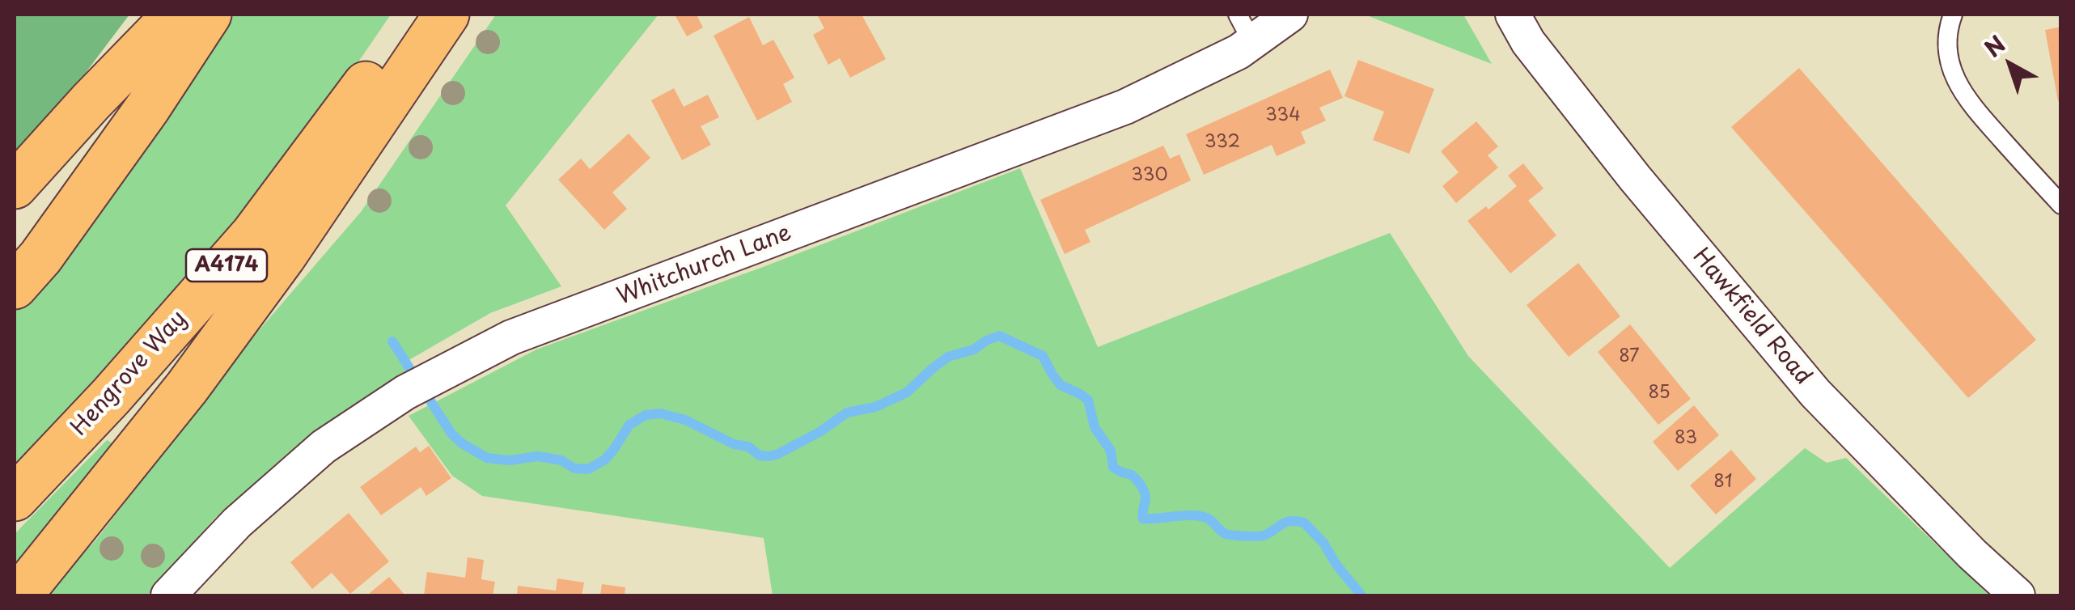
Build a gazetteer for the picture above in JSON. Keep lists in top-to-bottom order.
{
  "streets": {
    "highway": ["A4174", "Hengrove Way"],
    "street": ["Whitchurch Lane", "Hawkfield Road"]
  },
  "house_numbers": [
    "334",
    "332",
    "330",
    "87",
    "85",
    "83",
    "81"
  ],
  "north": "top left"
}
